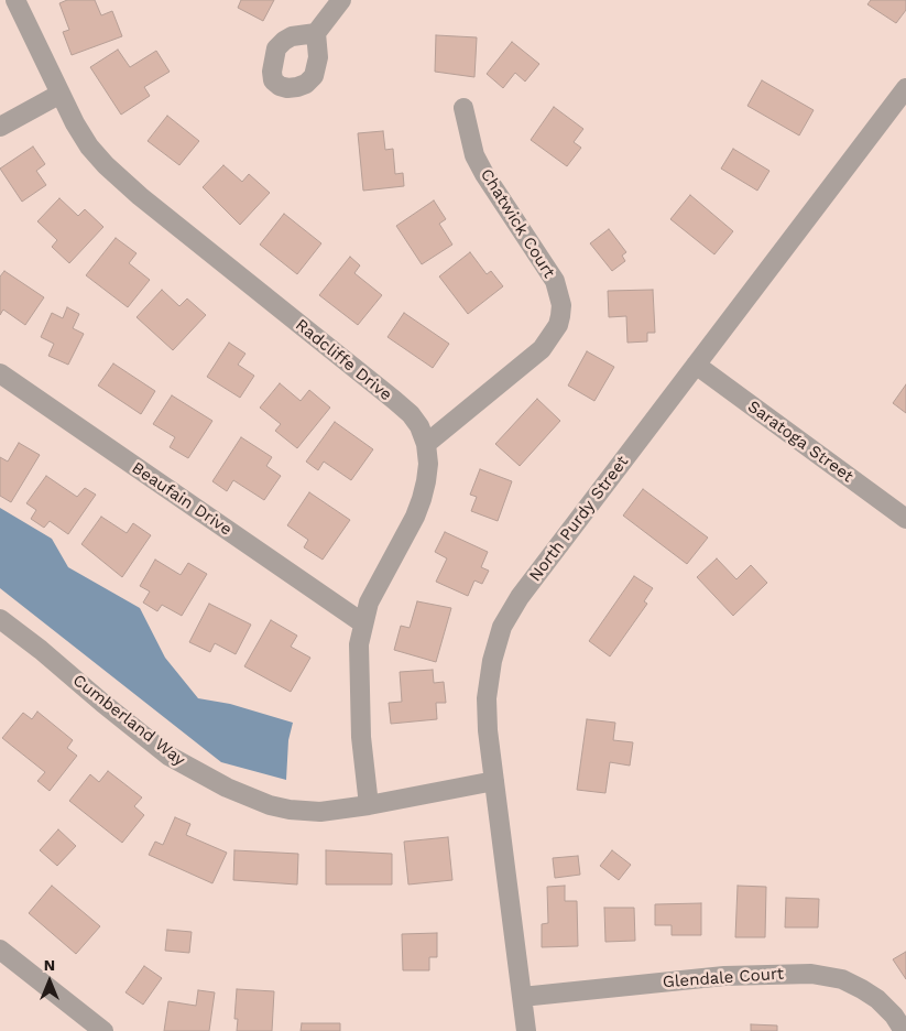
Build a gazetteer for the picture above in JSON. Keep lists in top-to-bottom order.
{
  "streets": {
    "street": [
      "Chatwick Court",
      "Radcliffe Drive",
      "Saratoga Street",
      "Beaufain Drive",
      "North Purdy Street",
      "Cumberland Way",
      "Glendale Court"
    ]
  },
  "crossings": [
    ["Chatwick Court", "Radcliffe Drive"],
    ["Radcliffe Drive", "Beaufain Drive"],
    ["Radcliffe Drive", "Cumberland Way"],
    ["Saratoga Street", "North Purdy Street"],
    ["North Purdy Street", "Cumberland Way"],
    ["North Purdy Street", "Glendale Court"]
  ],
  "north": "top"
}
